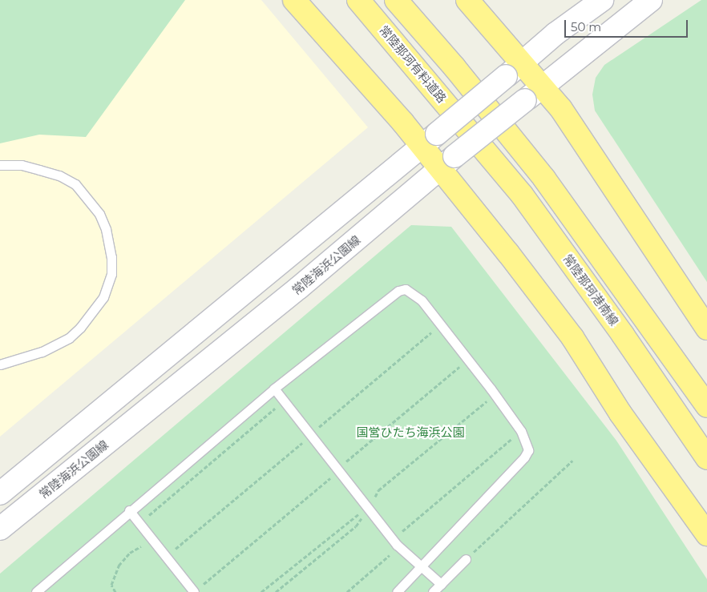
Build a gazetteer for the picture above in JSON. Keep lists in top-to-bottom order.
{
  "streets": {
    "highway": ["常陸那珂有料道路", "常陸那珂港南線"],
    "main road": ["常陸海浜公園線"]
  },
  "crossings": [
    ["常陸那珂有料道路", "常陸那珂港南線"]
  ],
  "parks": ["国営ひたち海浜公園"],
  "scale_bar": "50 m"
}
